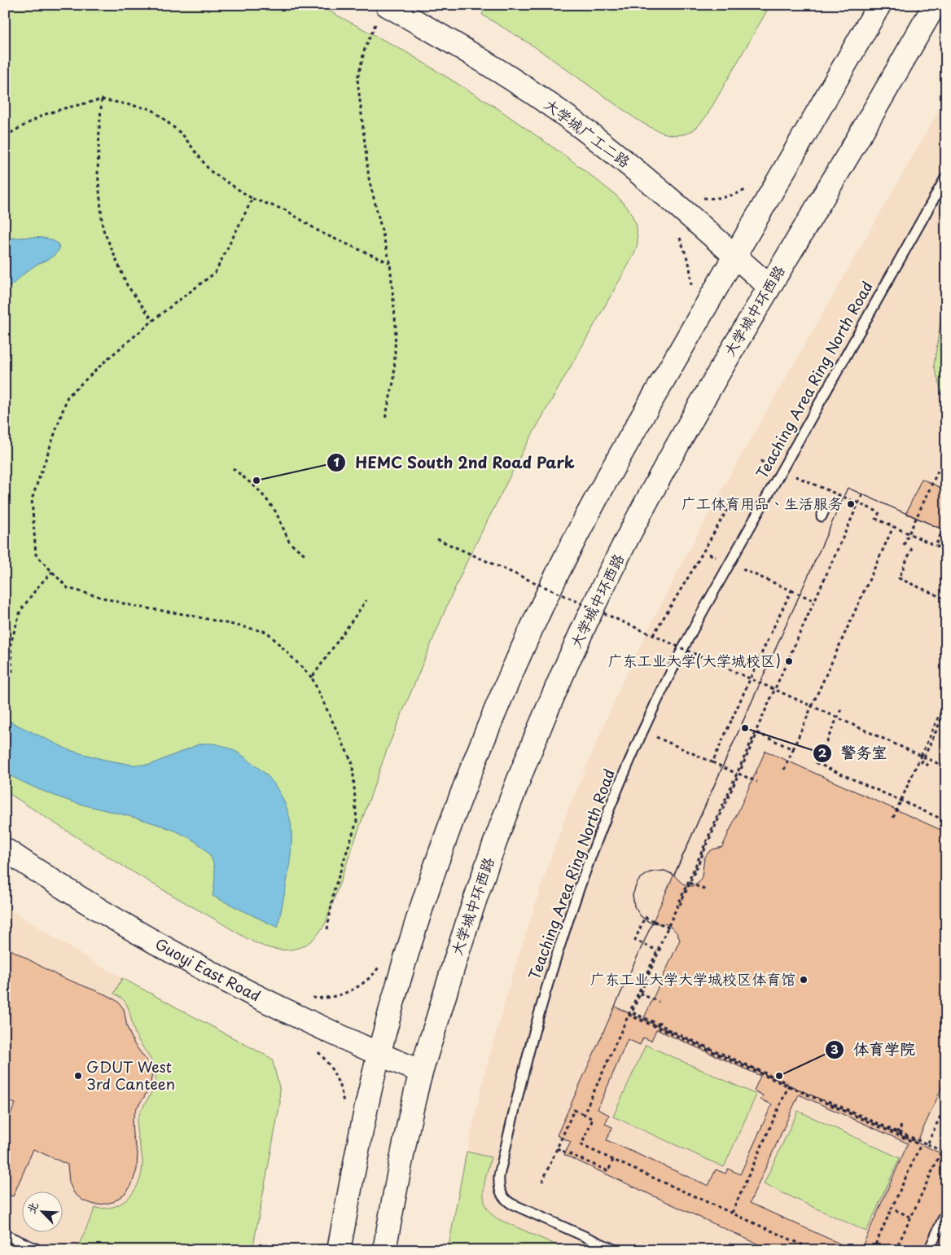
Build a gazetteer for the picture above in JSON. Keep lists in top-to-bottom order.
{
  "streets": {
    "main road": ["大学城广工二路", "大学城中环西路", "Guoyi East Road"],
    "lane": ["Teaching Area Ring North Road"]
  },
  "crossings": [
    ["大学城广工二路", "大学城中环西路"],
    ["大学城中环西路", "Guoyi East Road"]
  ],
  "places": [
    "HEMC South 2nd Road Park",
    "广工体育用品、生活服务",
    "广东工业大学(大学城校区)",
    "警务室",
    "广东工业大学大学城校区体育馆",
    "GDUT West 3rd Canteen",
    "体育学院"
  ],
  "north": "top left"
}
